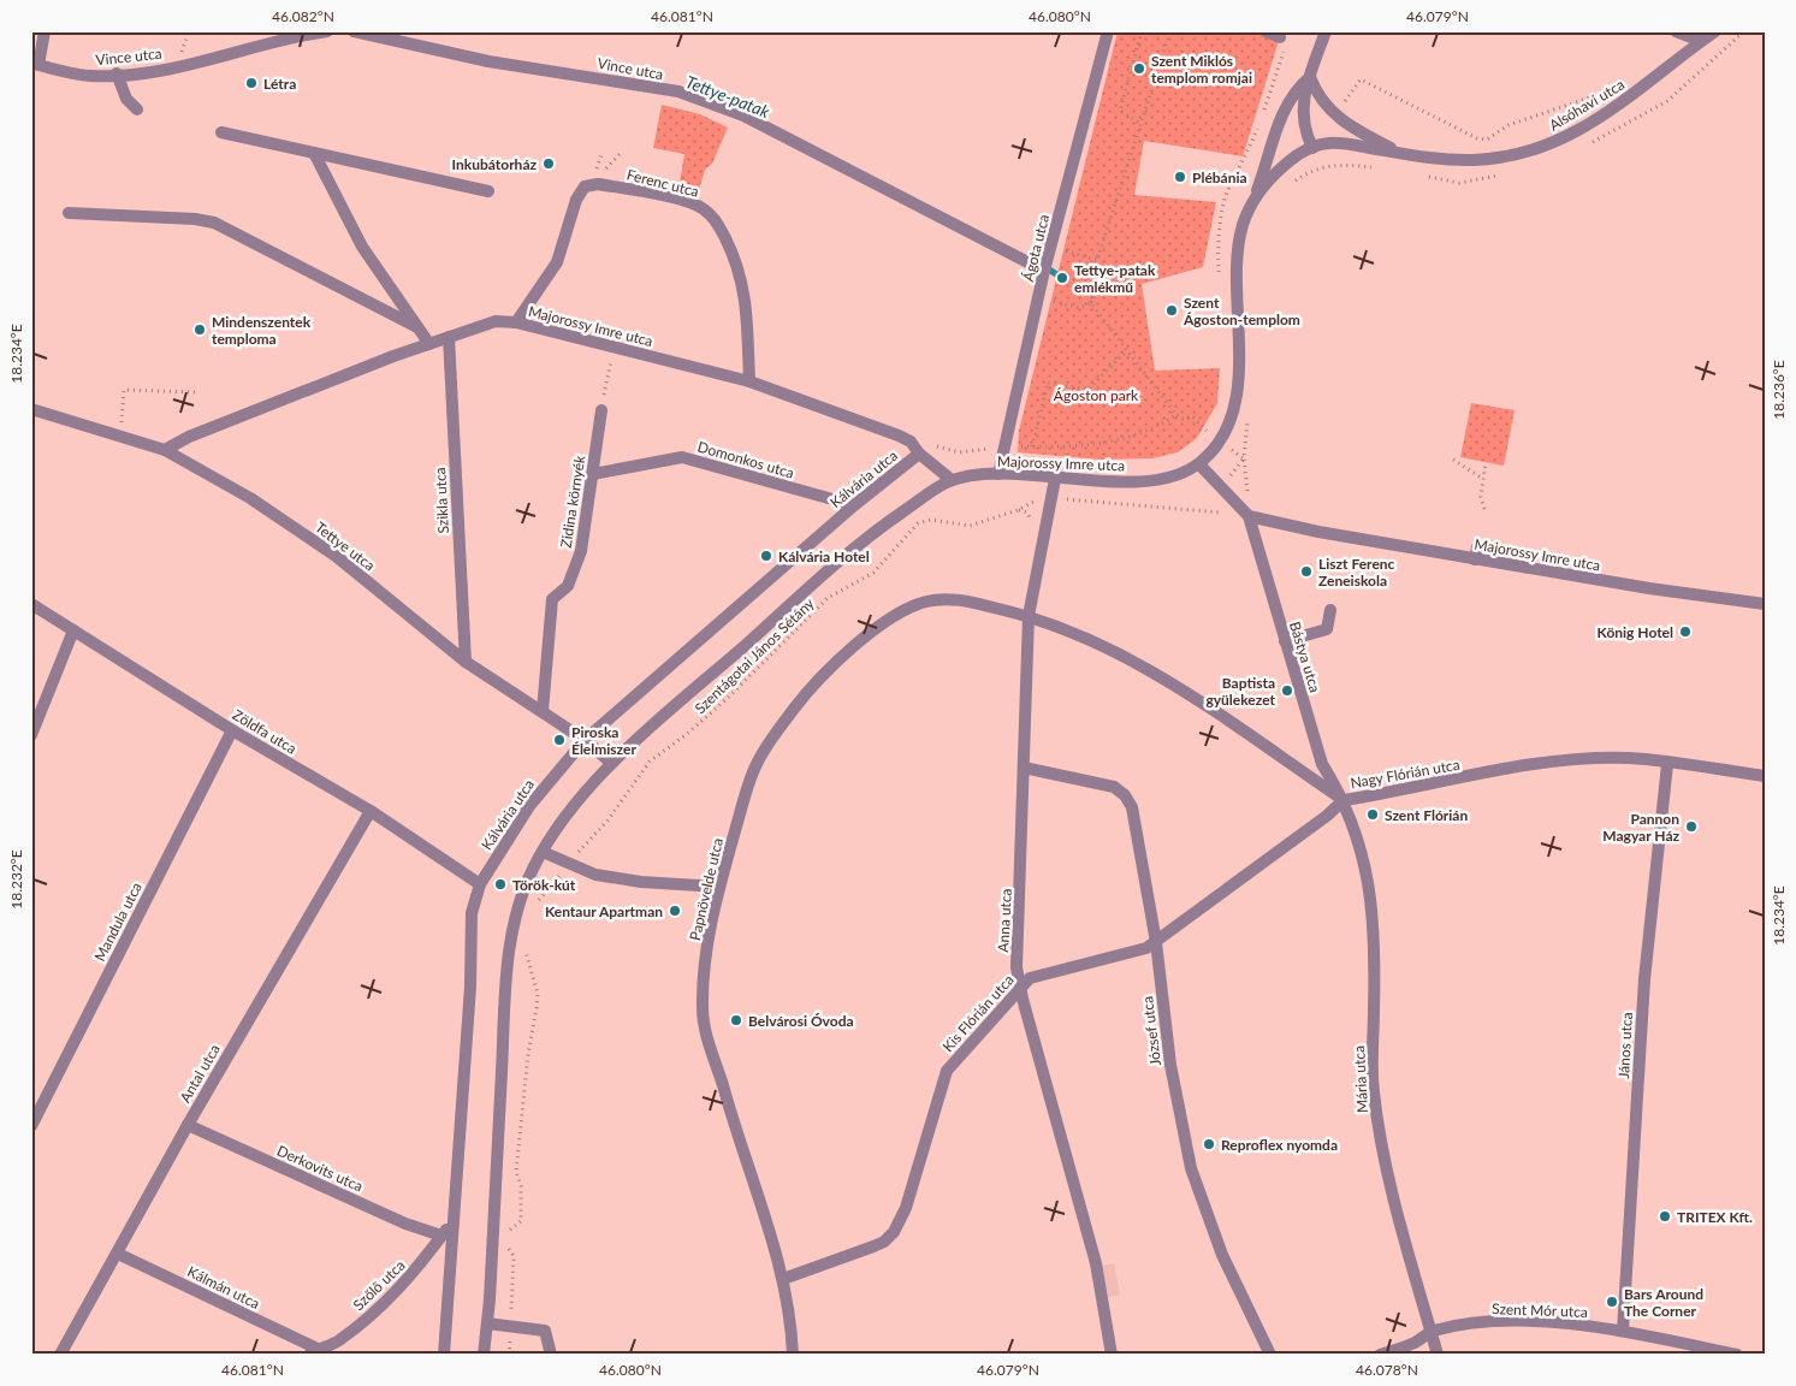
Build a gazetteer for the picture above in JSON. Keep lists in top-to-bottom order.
{
  "streets": {
    "street": [
      "Vince utca",
      "Alsóhavi utca",
      "Ferenc utca",
      "Ágota utca",
      "Majorossy Imre utca",
      "Domonkos utca",
      "Kálvária utca",
      "Szikla utca",
      "Zidina környék",
      "Tettye utca",
      "Bástya utca",
      "Zöldfa utca",
      "Nagy Flórián utca",
      "Papnövelde utca",
      "Anna utca",
      "Mandula utca",
      "Kis Flórián utca",
      "József utca",
      "János utca",
      "Antal utca",
      "Mária utca",
      "Derkovits utca",
      "Szőlő utca",
      "Kálmán utca",
      "Szent Mór utca"
    ],
    "path": ["Szentágotai János Sétány"]
  },
  "crossings": [
    ["Vince utca", "Ágota utca"],
    ["Ferenc utca", "Majorossy Imre utca"],
    ["Ágota utca", "Majorossy Imre utca"],
    ["Majorossy Imre utca", "Szikla utca"],
    ["Majorossy Imre utca", "Tettye utca"],
    ["Majorossy Imre utca", "Bástya utca"],
    ["Majorossy Imre utca", "Anna utca"],
    ["Domonkos utca", "Kálvária utca"],
    ["Domonkos utca", "Zidina környék"],
    ["Kálvária utca", "Tettye utca"],
    ["Kálvária utca", "Zöldfa utca"],
    ["Kálvária utca", "Szőlő utca"],
    ["Szikla utca", "Tettye utca"],
    ["Zidina környék", "Tettye utca"],
    ["Szentágotai János Sétány", "Anna utca"],
    ["Bástya utca", "Nagy Flórián utca"],
    ["Bástya utca", "Kis Flórián utca"],
    ["Bástya utca", "Mária utca"],
    ["Zöldfa utca", "Mandula utca"],
    ["Zöldfa utca", "Antal utca"],
    ["Nagy Flórián utca", "Papnövelde utca"],
    ["Nagy Flórián utca", "Anna utca"],
    ["Nagy Flórián utca", "Kis Flórián utca"],
    ["Nagy Flórián utca", "János utca"],
    ["Nagy Flórián utca", "Mária utca"],
    ["Papnövelde utca", "Anna utca"],
    ["Papnövelde utca", "Kis Flórián utca"],
    ["Anna utca", "Kis Flórián utca"],
    ["Anna utca", "József utca"],
    ["Kis Flórián utca", "József utca"],
    ["Kis Flórián utca", "Mária utca"],
    ["János utca", "Szent Mór utca"],
    ["Antal utca", "Derkovits utca"],
    ["Antal utca", "Kálmán utca"],
    ["Mária utca", "Szent Mór utca"],
    ["Derkovits utca", "Szőlő utca"],
    ["Szőlő utca", "Kálmán utca"]
  ],
  "water": ["Tettye-patak"],
  "parks": ["Ágoston park"],
  "places": [
    "Szent Miklós templom romjai",
    "Létra",
    "Inkubátorház",
    "Plébánia",
    "Tettye-patak emlékmű",
    "Szent Ágoston-templom",
    "Mindenszentek temploma",
    "Kálvária Hotel",
    "Liszt Ferenc Zeneiskola",
    "König Hotel",
    "Baptista gyülekezet",
    "Piroska Élelmiszer",
    "Szent Flórián",
    "Pannon Magyar Ház",
    "Török-kút",
    "Kentaur Apartman",
    "Belvárosi Óvoda",
    "Reproflex nyomda",
    "TRITEX Kft.",
    "Bars Around The Corner"
  ],
  "coordinates": [
    "46.082°N",
    "46.081°N",
    "46.080°N",
    "46.079°N",
    "18.234°E",
    "18.236°E",
    "18.232°E",
    "46.078°N"
  ]
}
